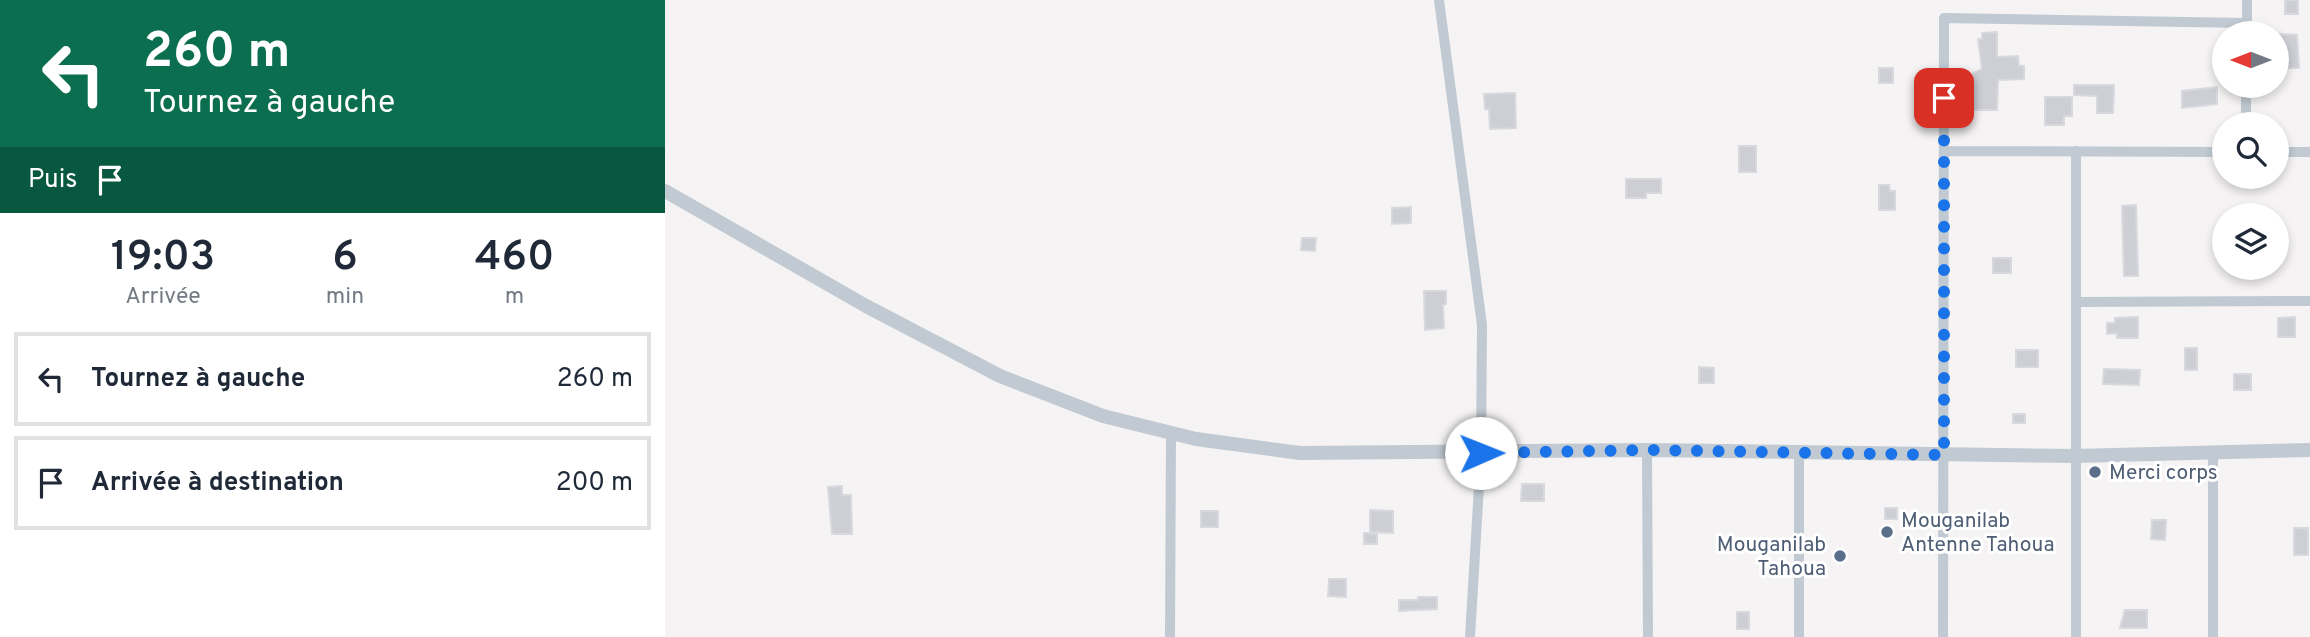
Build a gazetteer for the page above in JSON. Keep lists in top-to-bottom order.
{
  "places": ["Merci corps", "Mouganilab Antenne Tahoua", "Mouganilab Tahoua"],
  "north": "left",
  "page": {
    "turn": ["260 m", "Tournez à gauche"],
    "then": "Puis",
    "eta": [
      "19:03",
      "Arrivée",
      "6",
      "min",
      "460",
      "m"
    ],
    "list": [
      {
        "name": "Tournez à gauche",
        "value": "260 m"
      },
      {
        "name": "Arrivée à destination",
        "value": "200 m"
      }
    ]
  }
}
